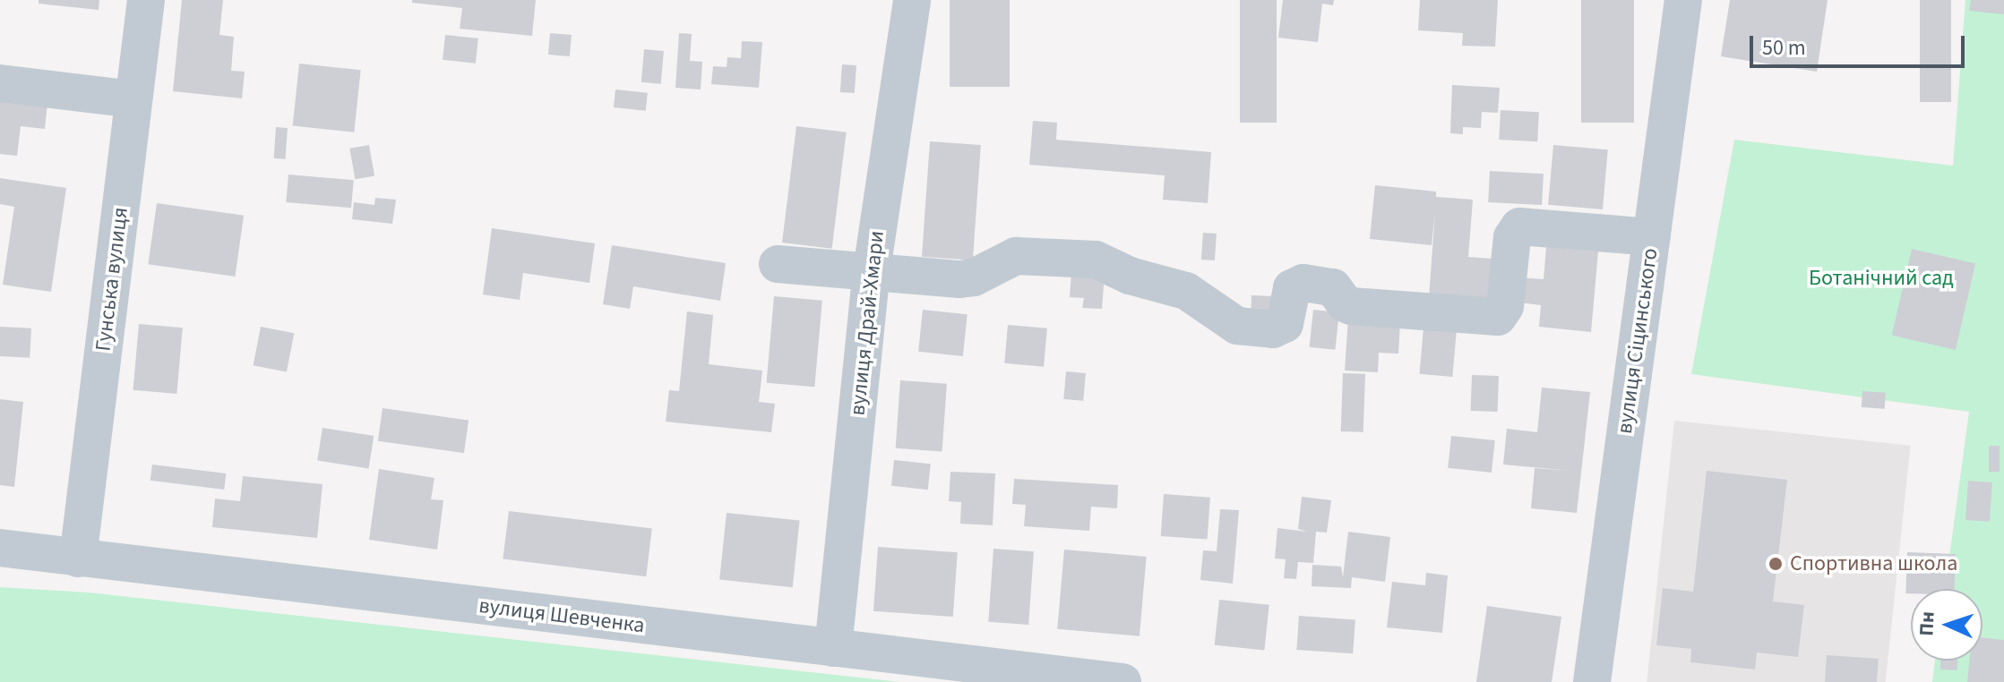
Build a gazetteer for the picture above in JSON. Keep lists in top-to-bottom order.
{
  "streets": {
    "street": [
      "Гунська вулиця",
      "вулиця Драй-Хмари",
      "вулиця Сіцинського",
      "вулиця Шевченка"
    ]
  },
  "crossings": [
    ["Гунська вулиця", "вулиця Шевченка"],
    ["вулиця Драй-Хмари", "вулиця Шевченка"]
  ],
  "parks": ["Ботанічний сад"],
  "places": ["Спортивна школа"],
  "scale_bar": "50 m",
  "north": "left"
}
